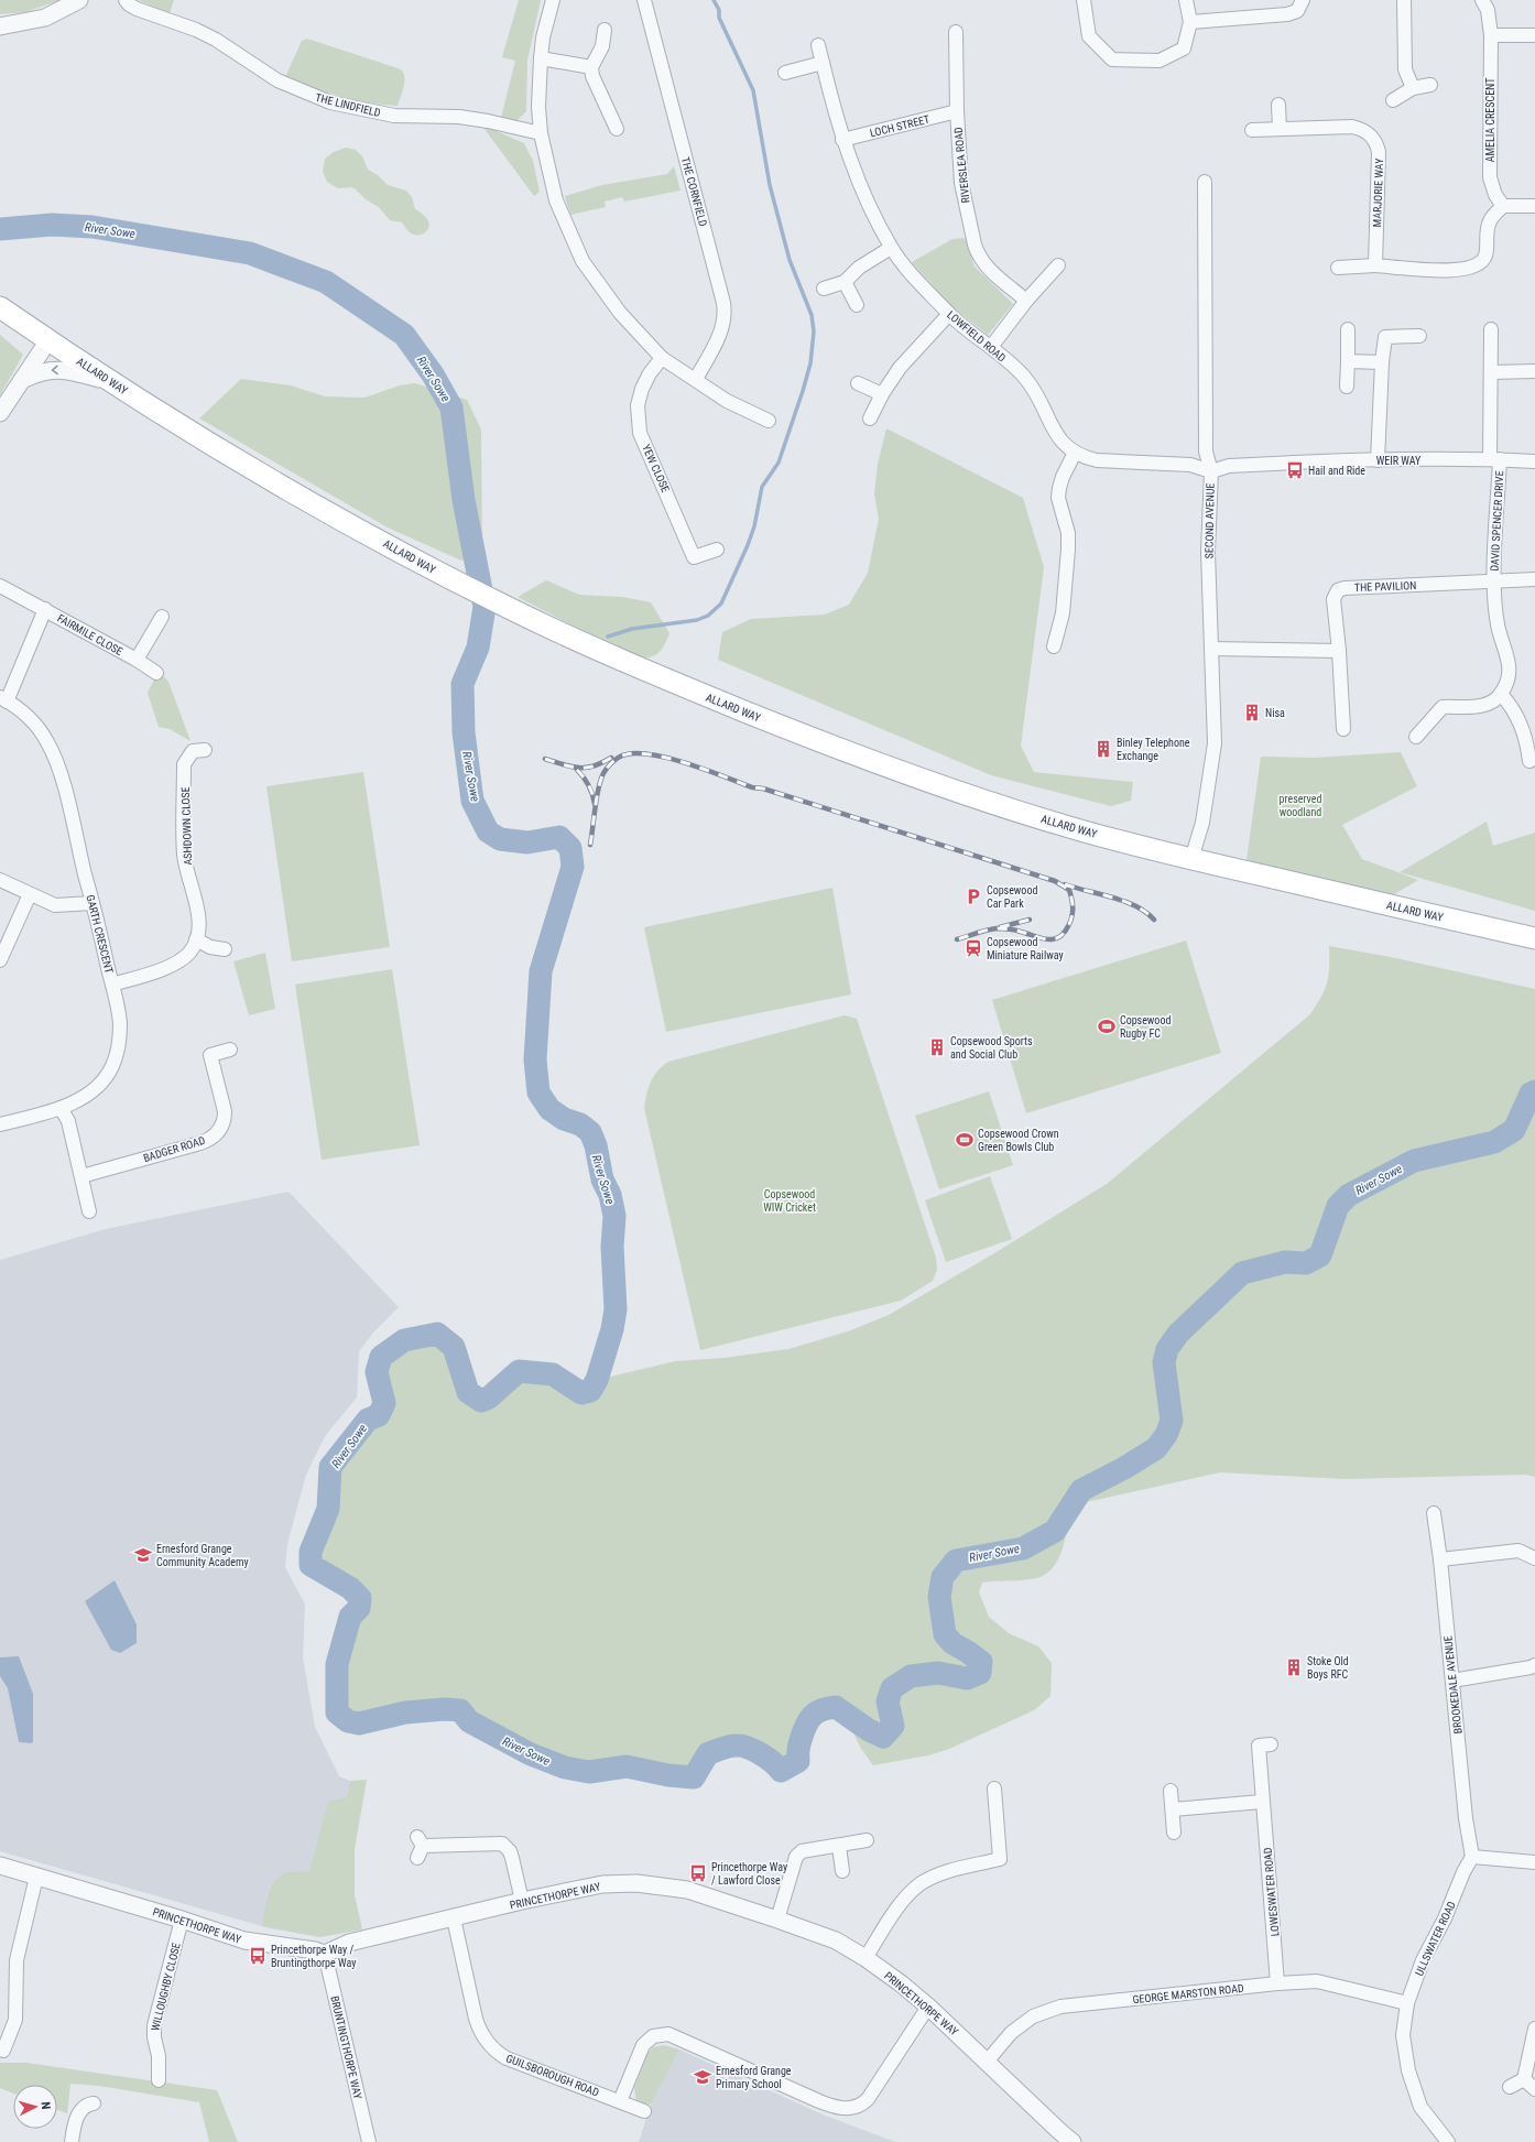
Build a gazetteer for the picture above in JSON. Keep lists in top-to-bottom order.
{
  "streets": {
    "main road": ["ALLARD WAY"],
    "street": [
      "THE LINDFIELD",
      "AMELIA CRESCENT",
      "LOCH STREET",
      "RIVERSLEA ROAD",
      "THE CORNFIELD",
      "MARJORIE WAY",
      "LOWFIELD ROAD",
      "WEIR WAY",
      "YEW CLOSE",
      "SECOND AVENUE",
      "DAVID SPENCER DRIVE",
      "THE PAVILION",
      "FAIRMILE CLOSE",
      "ASHDOWN CLOSE",
      "GARTH CRESCENT",
      "BADGER ROAD",
      "BROOKEDALE AVENUE",
      "LOWESWATER ROAD",
      "PRINCETHORPE WAY",
      "ULLSWATER ROAD",
      "WILLOUGHBY CLOSE",
      "GEORGE MARSTON ROAD",
      "BRUNTINGTHORPE WAY",
      "GUILSBOROUGH ROAD"
    ]
  },
  "crossings": [
    ["LOCH STREET", "RIVERSLEA ROAD"],
    ["LOCH STREET", "LOWFIELD ROAD"],
    ["LOWFIELD ROAD", "WEIR WAY"],
    ["LOWFIELD ROAD", "SECOND AVENUE"],
    ["ALLARD WAY", "SECOND AVENUE"],
    ["WEIR WAY", "SECOND AVENUE"],
    ["WEIR WAY", "DAVID SPENCER DRIVE"],
    ["DAVID SPENCER DRIVE", "THE PAVILION"],
    ["FAIRMILE CLOSE", "GARTH CRESCENT"],
    ["BROOKEDALE AVENUE", "ULLSWATER ROAD"],
    ["LOWESWATER ROAD", "GEORGE MARSTON ROAD"],
    ["PRINCETHORPE WAY", "WILLOUGHBY CLOSE"],
    ["PRINCETHORPE WAY", "GEORGE MARSTON ROAD"],
    ["PRINCETHORPE WAY", "BRUNTINGTHORPE WAY"],
    ["PRINCETHORPE WAY", "GUILSBOROUGH ROAD"],
    ["ULLSWATER ROAD", "GEORGE MARSTON ROAD"]
  ],
  "water": ["River Sowe"],
  "parks": ["preserved woodland", "Copsewood WIW Cricket"],
  "places": {
    "bus stop": ["Hail and Ride", "Princethorpe Way / Lawford Close", "Princethorpe Way / Bruntingthorpe Way"],
    "building": [
      "Nisa",
      "Binley Telephone Exchange",
      "Copsewood Sports and Social Club",
      "Stoke Old Boys RFC"
    ],
    "parking": ["Copsewood Car Park"],
    "station": ["Copsewood Miniature Railway"],
    "sports": ["Copsewood Rugby FC", "Copsewood Crown Green Bowls Club"],
    "school or university": ["Ernesford Grange Community Academy", "Ernesford Grange Primary School"]
  },
  "north": "right"
}
